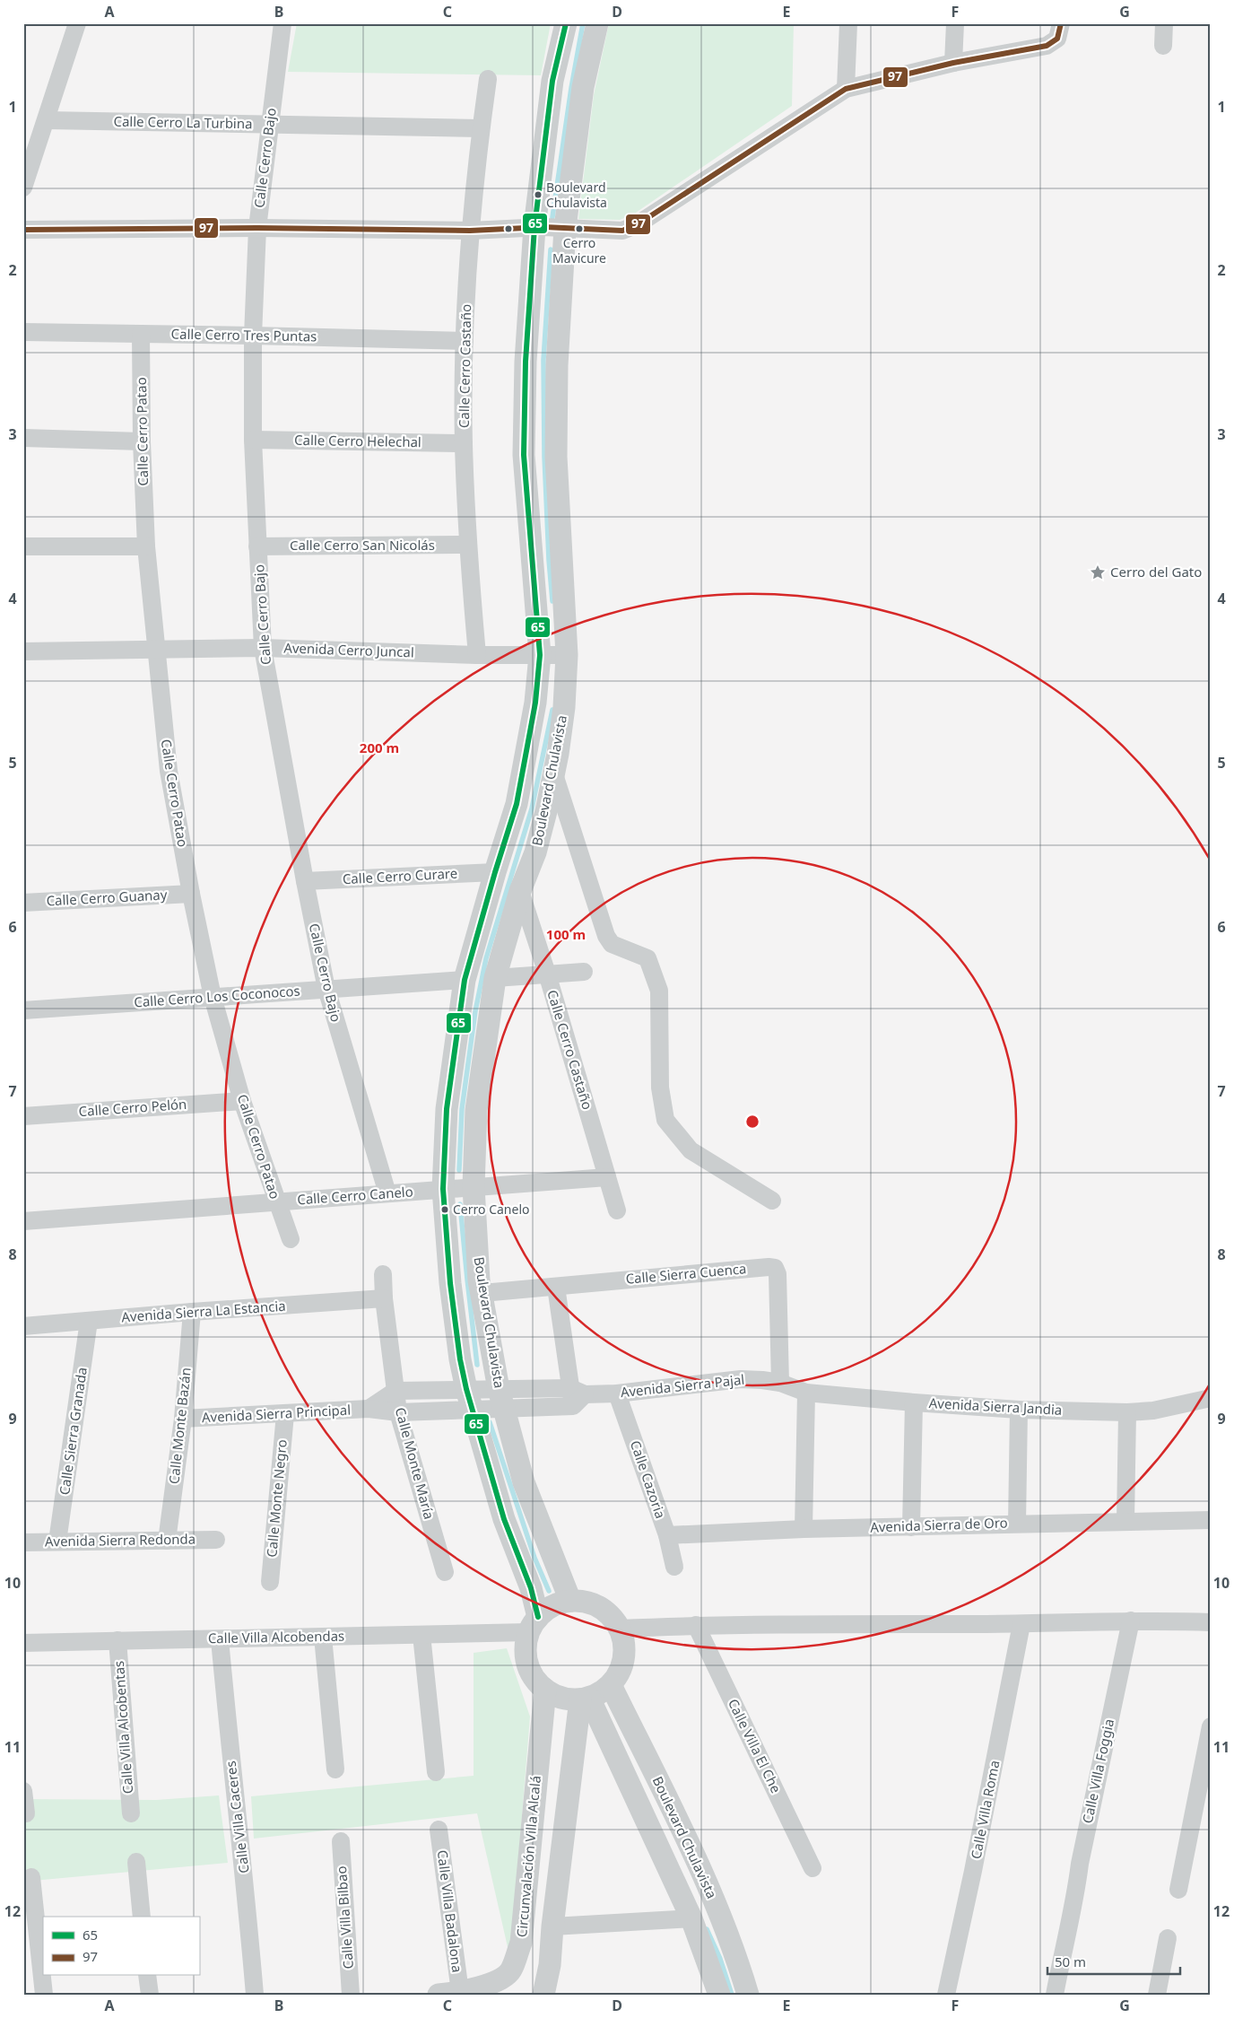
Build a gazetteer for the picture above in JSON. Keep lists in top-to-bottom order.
{
  "streets": {
    "street": [
      "Calle Cerro La Turbina",
      "Calle Cerro Bajo",
      "Calle Cerro Tres Puntas",
      "Calle Cerro Castaño",
      "Calle Cerro Patao",
      "Calle Cerro Helechal",
      "Calle Cerro San Nicolás",
      "Avenida Cerro Juncal",
      "Boulevard Chulavista",
      "Calle Cerro Curare",
      "Calle Cerro Guanay",
      "Calle Cerro Los Coconocos",
      "Calle Cerro Pelón",
      "Calle Cerro Canelo",
      "Calle Sierra Cuenca",
      "Avenida Sierra La Estancia",
      "Avenida Sierra Pajal",
      "Avenida Sierra Jandia",
      "Avenida Sierra Principal",
      "Calle Monte Bazán",
      "Calle Sierra Granada",
      "Calle Monte María",
      "Calle Cazoria",
      "Calle Monte Negro",
      "Avenida Sierra de Oro",
      "Avenida Sierra Redonda",
      "Calle Villa Alcobendas",
      "Calle Villa Alcobentas",
      "Calle Villa El Che",
      "Calle Villa Foggia",
      "Calle Villa Roma",
      "Calle Villa Caceres",
      "Circunvalación Villa Alcalá",
      "Calle Villa Badalona",
      "Calle Villa Bilbao"
    ]
  },
  "crossings": [
    ["Calle Cerro La Turbina", "Calle Cerro Bajo"],
    ["Calle Cerro La Turbina", "Calle Cerro Castaño"],
    ["Calle Cerro Bajo", "Calle Cerro Tres Puntas"],
    ["Calle Cerro Bajo", "Calle Cerro Helechal"],
    ["Calle Cerro Bajo", "Calle Cerro San Nicolás"],
    ["Calle Cerro Bajo", "Avenida Cerro Juncal"],
    ["Calle Cerro Bajo", "Calle Cerro Curare"],
    ["Calle Cerro Bajo", "Calle Cerro Los Coconocos"],
    ["Calle Cerro Bajo", "Calle Cerro Canelo"],
    ["Calle Cerro Tres Puntas", "Calle Cerro Castaño"],
    ["Calle Cerro Tres Puntas", "Calle Cerro Patao"],
    ["Calle Cerro Castaño", "Calle Cerro Helechal"],
    ["Calle Cerro Castaño", "Calle Cerro San Nicolás"],
    ["Calle Cerro Castaño", "Avenida Cerro Juncal"],
    ["Calle Cerro Castaño", "Boulevard Chulavista"],
    ["Calle Cerro Castaño", "Calle Cerro Canelo"],
    ["Calle Cerro Patao", "Avenida Cerro Juncal"],
    ["Calle Cerro Patao", "Calle Cerro Guanay"],
    ["Calle Cerro Patao", "Calle Cerro Los Coconocos"],
    ["Calle Cerro Patao", "Calle Cerro Pelón"],
    ["Calle Cerro Patao", "Calle Cerro Canelo"],
    ["Avenida Cerro Juncal", "Boulevard Chulavista"],
    ["Boulevard Chulavista", "Calle Cerro Curare"],
    ["Boulevard Chulavista", "Calle Cerro Los Coconocos"],
    ["Boulevard Chulavista", "Calle Cerro Canelo"],
    ["Boulevard Chulavista", "Calle Sierra Cuenca"],
    ["Boulevard Chulavista", "Avenida Sierra Pajal"],
    ["Boulevard Chulavista", "Avenida Sierra Principal"],
    ["Boulevard Chulavista", "Calle Villa Alcobendas"],
    ["Boulevard Chulavista", "Circunvalación Villa Alcalá"],
    ["Calle Sierra Cuenca", "Avenida Sierra Pajal"],
    ["Calle Sierra Cuenca", "Avenida Sierra Jandia"],
    ["Avenida Sierra La Estancia", "Calle Monte Bazán"],
    ["Avenida Sierra La Estancia", "Calle Sierra Granada"],
    ["Avenida Sierra La Estancia", "Calle Monte María"],
    ["Avenida Sierra Pajal", "Avenida Sierra Jandia"],
    ["Avenida Sierra Pajal", "Avenida Sierra Principal"],
    ["Avenida Sierra Pajal", "Calle Cazoria"],
    ["Avenida Sierra Principal", "Calle Monte Bazán"],
    ["Avenida Sierra Principal", "Calle Monte María"],
    ["Avenida Sierra Principal", "Calle Monte Negro"],
    ["Calle Monte Bazán", "Avenida Sierra Redonda"],
    ["Calle Sierra Granada", "Avenida Sierra Redonda"],
    ["Calle Cazoria", "Avenida Sierra de Oro"],
    ["Calle Villa Alcobendas", "Calle Villa Alcobentas"],
    ["Calle Villa Alcobendas", "Calle Villa Caceres"],
    ["Calle Villa Alcobendas", "Circunvalación Villa Alcalá"],
    ["Circunvalación Villa Alcalá", "Calle Villa Badalona"]
  ],
  "places": {
    "other": ["Boulevard Chulavista", "Cerro Mavicure", "Cerro Canelo"],
    "place": ["Cerro del Gato"]
  },
  "lines": ["transit line 65", "transit line 97"],
  "legend": ["65", "97"],
  "scale_bar": "50 m",
  "grid": {
    "columns": [
      "A",
      "B",
      "C",
      "D",
      "E",
      "F",
      "G"
    ],
    "rows": [
      "1",
      "2",
      "3",
      "4",
      "5",
      "6",
      "7",
      "8",
      "9",
      "10",
      "11",
      "12"
    ]
  },
  "rings": ["200 m", "100 m"]
}
